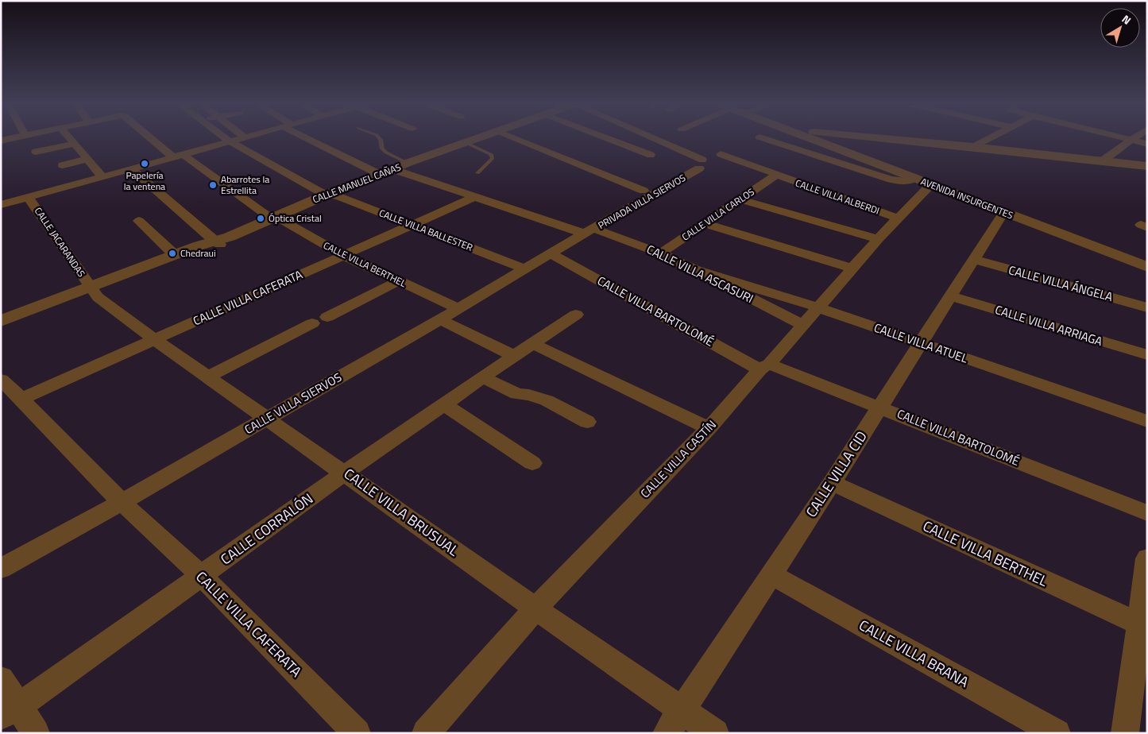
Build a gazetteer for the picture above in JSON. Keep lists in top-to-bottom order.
{
  "streets": {
    "street": [
      "CALLE MANUEL CAÑAS",
      "CALLE VILLA ALBERDI",
      "AVENIDA INSURGENTES",
      "PRIVADA VILLA SIERVOS",
      "CALLE VILLA CARLOS",
      "CALLE VILLA BALLESTER",
      "CALLE JACARANDAS",
      "CALLE VILLA BERTHEL",
      "CALLE VILLA ASCASURI",
      "CALLE VILLA ÁNGELA",
      "CALLE VILLA CAFERATA",
      "CALLE VILLA BARTOLOMÉ",
      "CALLE VILLA ARRIAGA",
      "CALLE VILLA ATUEL",
      "CALLE VILLA SIERVOS",
      "CALLE VILLA CASTÍN",
      "CALLE VILLA CID",
      "CALLE VILLA BRUSUAL",
      "CALLE CORRALÓN",
      "CALLE VILLA BRANA"
    ]
  },
  "crossings": [
    ["CALLE MANUEL CAÑAS", "CALLE VILLA BALLESTER"],
    ["CALLE MANUEL CAÑAS", "CALLE JACARANDAS"],
    ["CALLE MANUEL CAÑAS", "CALLE VILLA BERTHEL"],
    ["CALLE MANUEL CAÑAS", "CALLE VILLA ASCASURI"],
    ["CALLE MANUEL CAÑAS", "CALLE VILLA BRUSUAL"],
    ["CALLE VILLA ALBERDI", "CALLE VILLA CARLOS"],
    ["CALLE VILLA ALBERDI", "CALLE VILLA CASTÍN"],
    ["AVENIDA INSURGENTES", "CALLE VILLA CASTÍN"],
    ["AVENIDA INSURGENTES", "CALLE VILLA CID"],
    ["PRIVADA VILLA SIERVOS", "CALLE VILLA ASCASURI"],
    ["PRIVADA VILLA SIERVOS", "CALLE VILLA SIERVOS"],
    ["CALLE VILLA CARLOS", "CALLE VILLA ASCASURI"],
    ["CALLE VILLA BALLESTER", "CALLE VILLA CAFERATA"],
    ["CALLE VILLA BALLESTER", "CALLE VILLA SIERVOS"],
    ["CALLE JACARANDAS", "CALLE VILLA BRUSUAL"],
    ["CALLE VILLA BERTHEL", "CALLE VILLA CAFERATA"],
    ["CALLE VILLA BERTHEL", "CALLE VILLA SIERVOS"],
    ["CALLE VILLA BERTHEL", "CALLE VILLA CID"],
    ["CALLE VILLA ASCASURI", "CALLE VILLA CAFERATA"],
    ["CALLE VILLA ASCASURI", "CALLE VILLA ATUEL"],
    ["CALLE VILLA ASCASURI", "CALLE VILLA SIERVOS"],
    ["CALLE VILLA ASCASURI", "CALLE VILLA CASTÍN"],
    ["CALLE VILLA ÁNGELA", "CALLE VILLA CID"],
    ["CALLE VILLA CAFERATA", "CALLE VILLA SIERVOS"],
    ["CALLE VILLA CAFERATA", "CALLE VILLA BRUSUAL"],
    ["CALLE VILLA CAFERATA", "CALLE CORRALÓN"],
    ["CALLE VILLA BARTOLOMÉ", "CALLE VILLA SIERVOS"],
    ["CALLE VILLA BARTOLOMÉ", "CALLE VILLA CASTÍN"],
    ["CALLE VILLA BARTOLOMÉ", "CALLE VILLA CID"],
    ["CALLE VILLA ARRIAGA", "CALLE VILLA CID"],
    ["CALLE VILLA ATUEL", "CALLE VILLA CASTÍN"],
    ["CALLE VILLA ATUEL", "CALLE VILLA CID"],
    ["CALLE VILLA SIERVOS", "CALLE VILLA BRUSUAL"],
    ["CALLE VILLA CASTÍN", "CALLE VILLA BRUSUAL"],
    ["CALLE VILLA CID", "CALLE VILLA BRUSUAL"],
    ["CALLE VILLA CID", "CALLE VILLA BRANA"],
    ["CALLE VILLA BRUSUAL", "CALLE CORRALÓN"]
  ],
  "places": [
    "Papelería la ventena",
    "Abarrotes la Estrellita",
    "Óptica Cristal",
    "Chedraui"
  ],
  "north": "top right"
}
